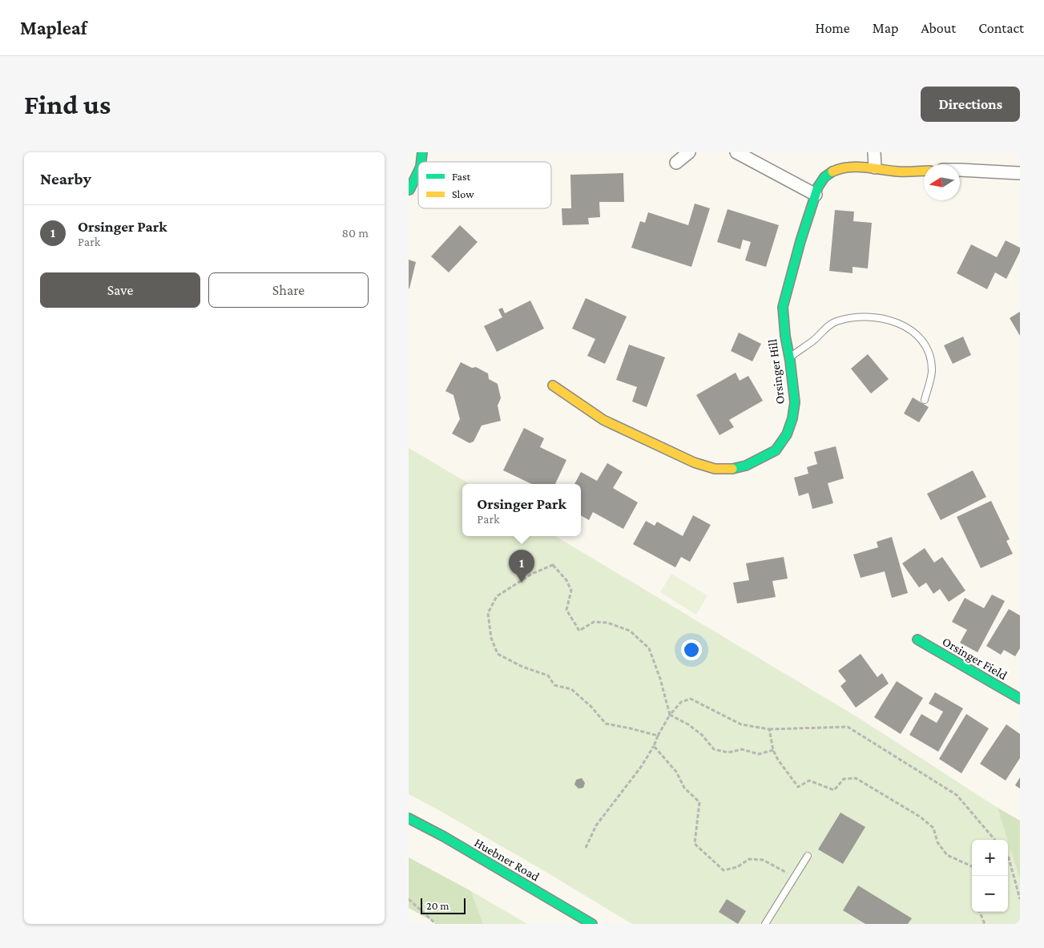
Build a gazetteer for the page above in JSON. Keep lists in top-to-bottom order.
{
  "streets": {
    "street": ["Orsinger Hill", "Orsinger Field", "Huebner Road"]
  },
  "legend": ["Fast", "Slow"],
  "scale_bar": "20 m",
  "north": "left",
  "page": {
    "header": "Mapleaf",
    "nav": [
      "Home",
      "Map",
      "About",
      "Contact"
    ],
    "buttons": [
      "Directions",
      ["Save", "Share"]
    ],
    "title": "Find us",
    "heading": "Nearby",
    "list": [
      {
        "mark": "1",
        "name": "Orsinger Park",
        "note": "Park",
        "value": "80 m"
      }
    ],
    "popup": ["Orsinger Park", "Park"],
    "pins": "1",
    "map_buttons": ["+", "−"],
    "scale": "20 m"
  }
}
